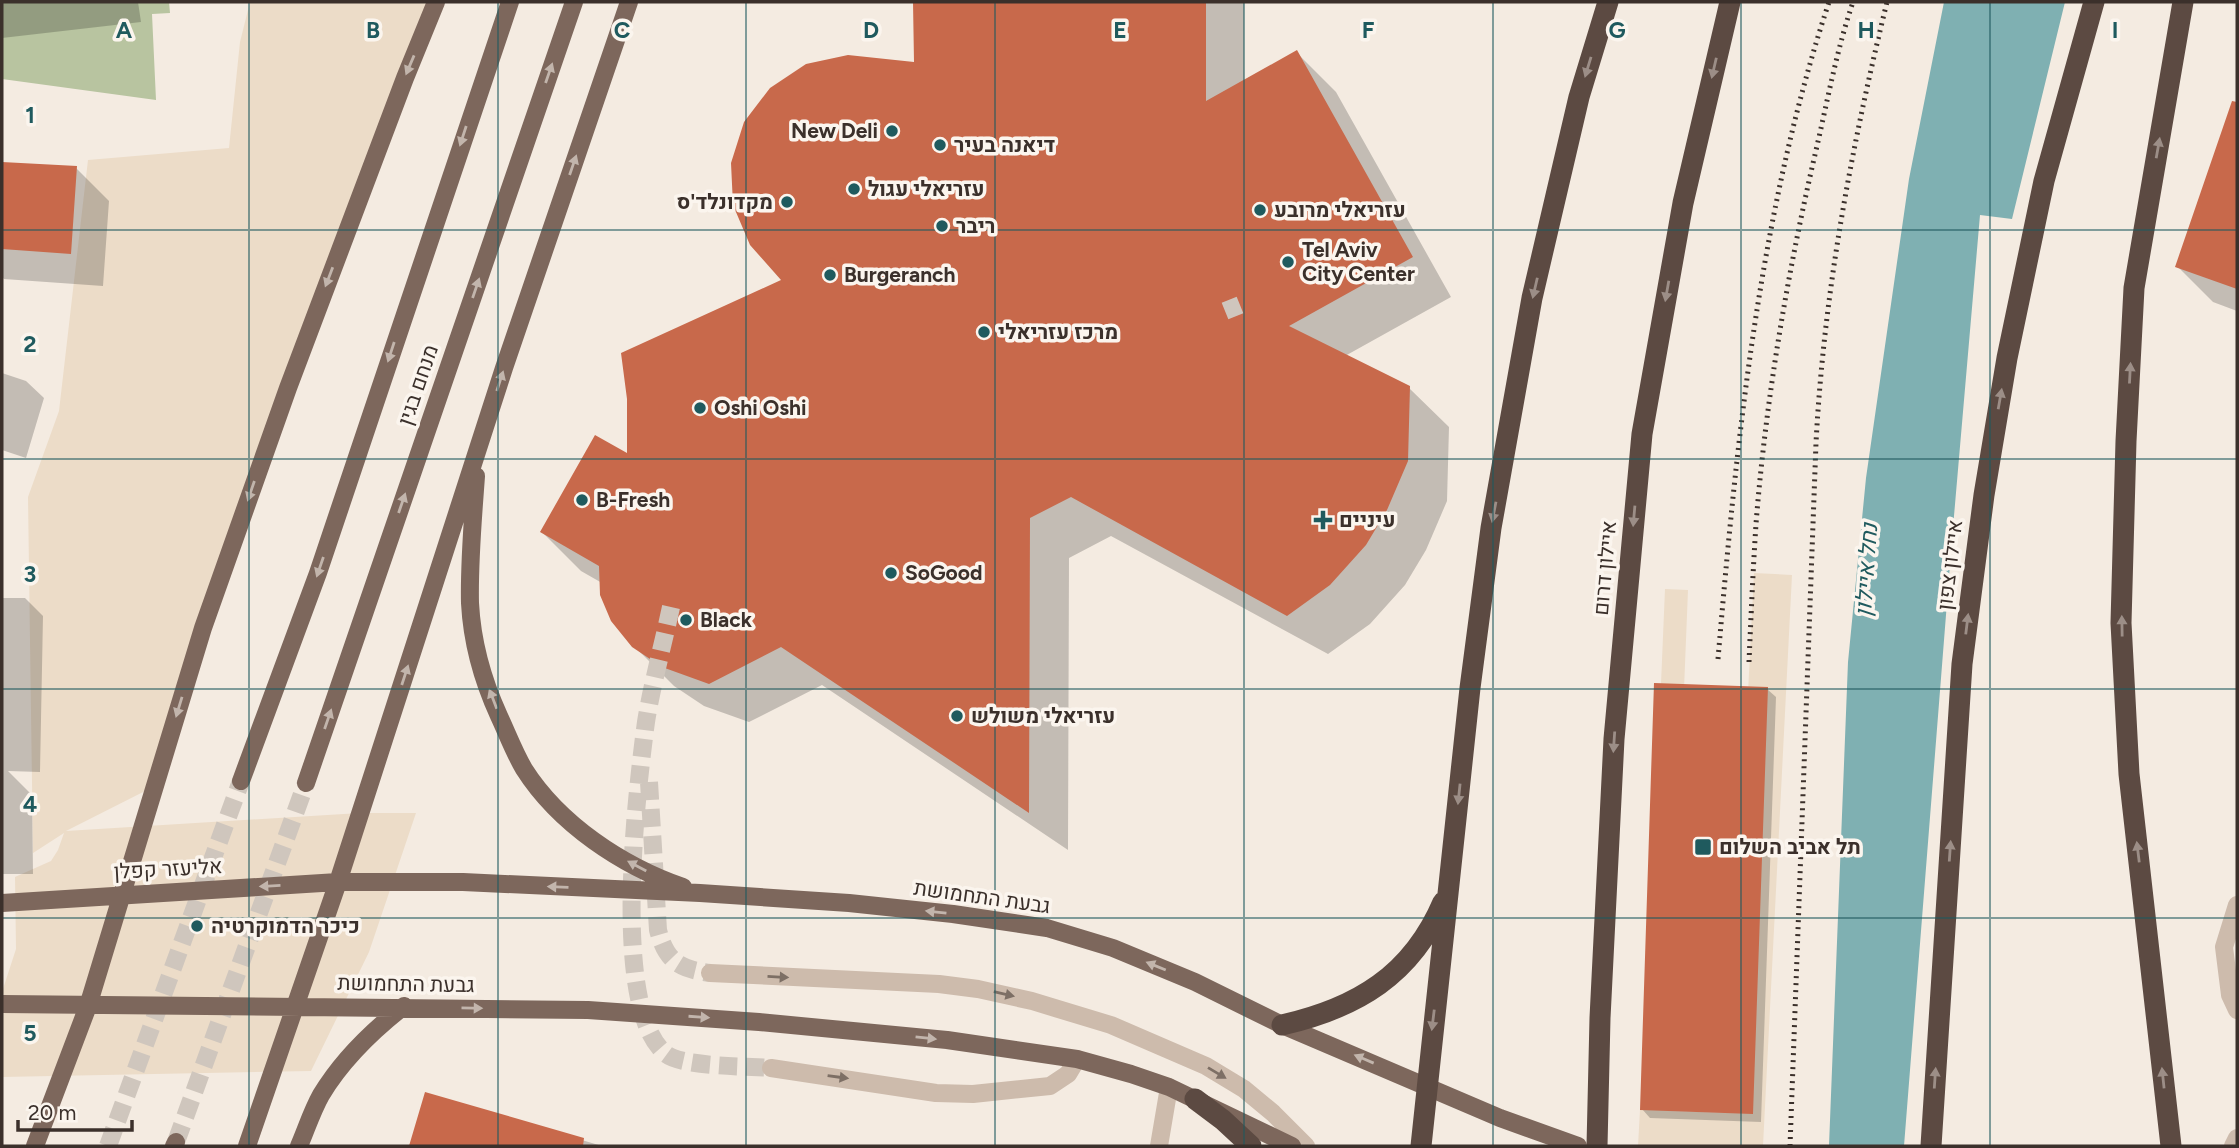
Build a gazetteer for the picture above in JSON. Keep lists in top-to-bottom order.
{
  "streets": {
    "highway": ["איילון צפון", "איילון דרום"],
    "main road": ["מנחם בגין", "אליעזר קפלן", "גבעת התחמושת"]
  },
  "crossings": [
    ["אליעזר קפלן", "גבעת התחמושת"]
  ],
  "water": ["נחל איילון"],
  "places": {
    "other": [
      "New Deli",
      "דיאנה בעיר",
      "עזריאלי עגול",
      "מקדונלד'ס",
      "עזריאלי מרובע",
      "ריבר",
      "Tel Aviv City Center",
      "Burgeranch",
      "מרכז עזריאלי",
      "Oshi Oshi",
      "B-Fresh",
      "SoGood",
      "Black",
      "עזריאלי משולש",
      "כיכר הדמוקרטיה"
    ],
    "health": ["עיניים"],
    "transit": ["תל אביב השלום"]
  },
  "scale_bar": "20 m",
  "grid": {
    "columns": [
      "A",
      "B",
      "C",
      "D",
      "E",
      "F",
      "G",
      "H",
      "I"
    ],
    "rows": [
      "1",
      "2",
      "3",
      "4",
      "5"
    ]
  }
}
